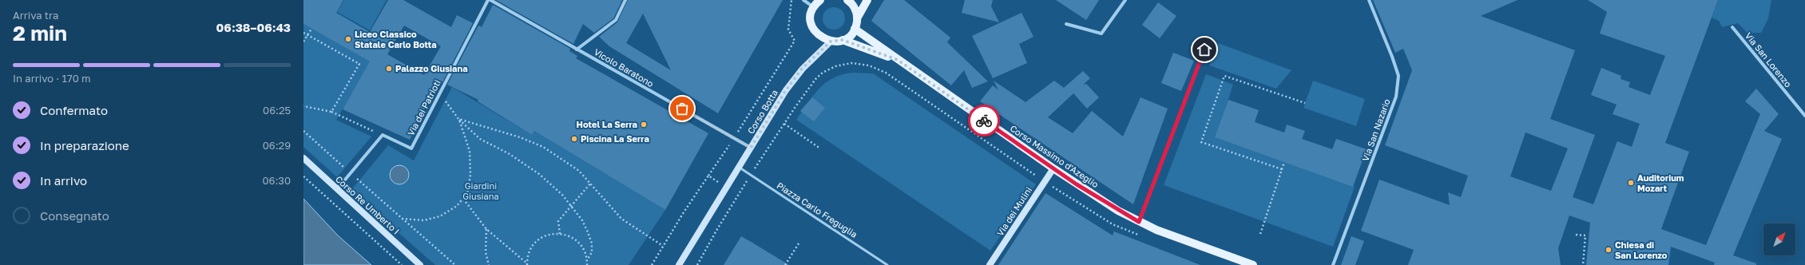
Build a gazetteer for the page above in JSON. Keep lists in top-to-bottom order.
{
  "streets": {
    "main road": [
      "Corso Botta",
      "Corso Massimo d'Azeglio",
      "Corso Re Umberto I",
      "Via dei Mulini"
    ],
    "street": [
      "Via San Lorenzo",
      "Vicolo Baratono",
      "Via dei Patrioti",
      "Via San Nazario"
    ],
    "lane": ["Piazza Carlo Freguglia"]
  },
  "crossings": [
    ["Vicolo Baratono", "Via dei Patrioti"],
    ["Vicolo Baratono", "Corso Botta"],
    ["Corso Botta", "Piazza Carlo Freguglia"],
    ["Corso Massimo d'Azeglio", "Via dei Mulini"]
  ],
  "parks": ["Giardini Giusiana"],
  "places": [
    "Liceo Classico Statale Carlo Botta",
    "Palazzo Giusiana",
    "Hotel La Serra",
    "Piscina La Serra",
    "Auditorium Mozart",
    "Chiesa di San Lorenzo"
  ],
  "north": "top right",
  "page": {
    "heading": ["2 min", "Arriva tra", "06:38–06:43"],
    "bar": "In arrivo · 170 m",
    "list": [
      ["Confermato", "06:25"],
      ["In preparazione", "06:29"],
      ["In arrivo", "06:30"],
      "Consegnato"
    ]
  }
}
